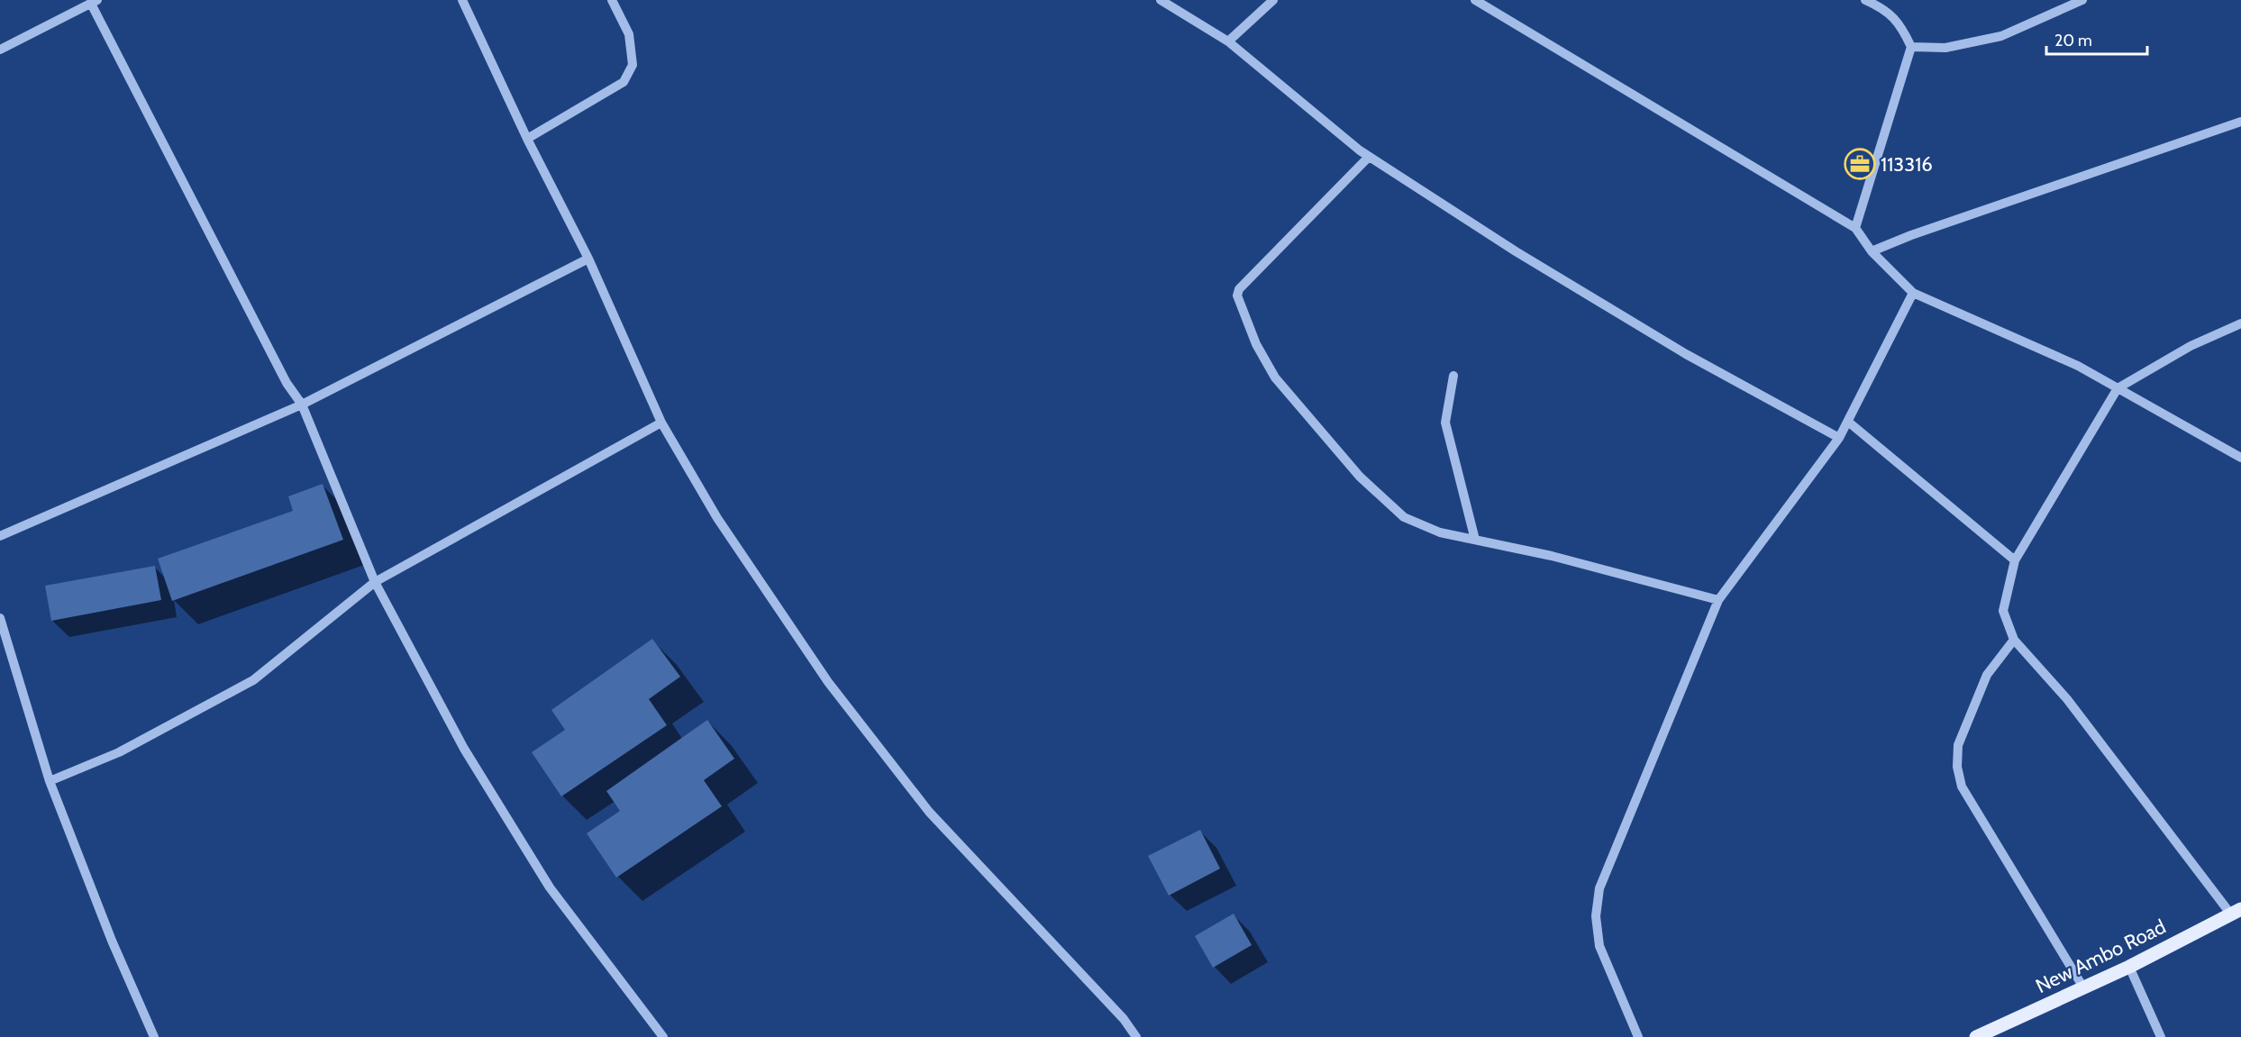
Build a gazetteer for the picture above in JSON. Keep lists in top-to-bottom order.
{
  "streets": {
    "main road": ["New Ambo Road"]
  },
  "places": {
    "office": ["113316"]
  },
  "scale_bar": "20 m"
}
